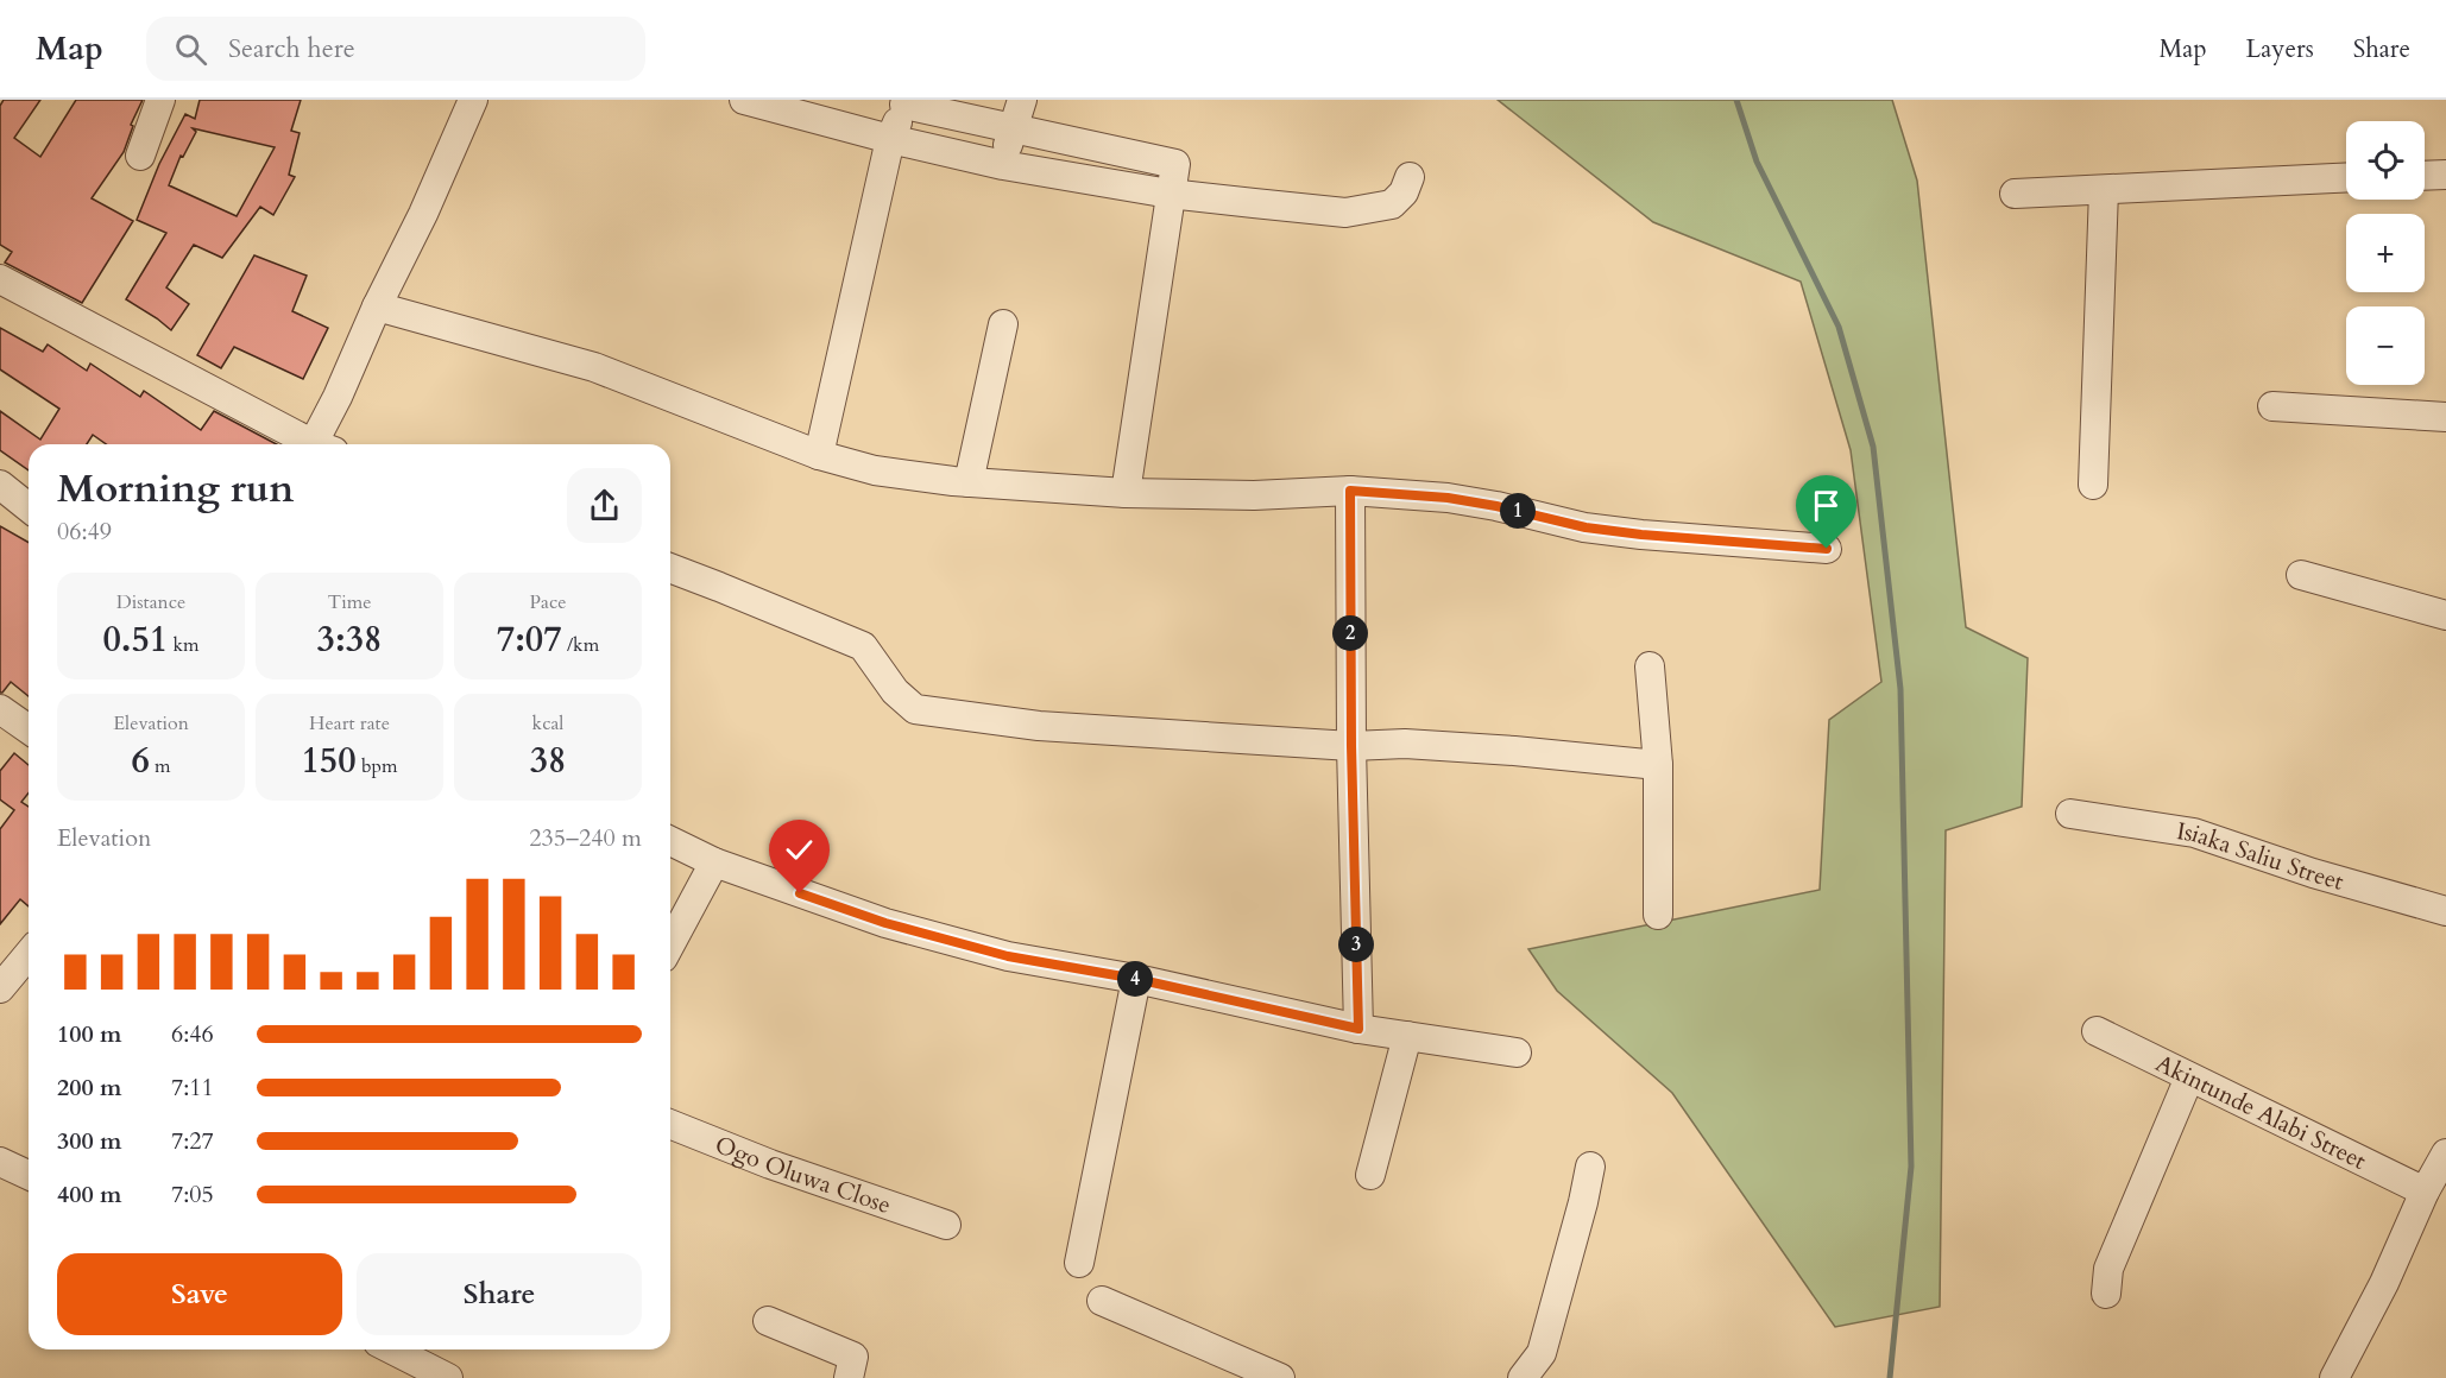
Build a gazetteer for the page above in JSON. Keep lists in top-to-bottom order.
{
  "streets": {
    "street": ["Isiaka Saliu Street", "Akintunde Alabi Street", "Ogo Oluwa Close"]
  },
  "page": {
    "header": "Map",
    "search": "Search here",
    "nav": ["Map", "Layers", "Share"],
    "map_buttons": ["+", "−"],
    "heading": ["Morning run", "06:49"],
    "pins": [
      "1",
      "2",
      "3",
      "4"
    ],
    "stats": [
      ["Distance", "0.51 km"],
      ["Time", "3:38"],
      ["Pace", "7:07 /km"],
      ["Elevation", "6 m"],
      ["Heart rate", "150 bpm"],
      ["kcal", "38"]
    ],
    "chart": ["Elevation", "235–240 m"],
    "list": [
      {
        "name": "100 m",
        "note": "6:46"
      },
      {
        "name": "200 m",
        "note": "7:11"
      },
      {
        "name": "300 m",
        "note": "7:27"
      },
      {
        "name": "400 m",
        "note": "7:05"
      }
    ],
    "buttons": ["Save", "Share"]
  }
}
